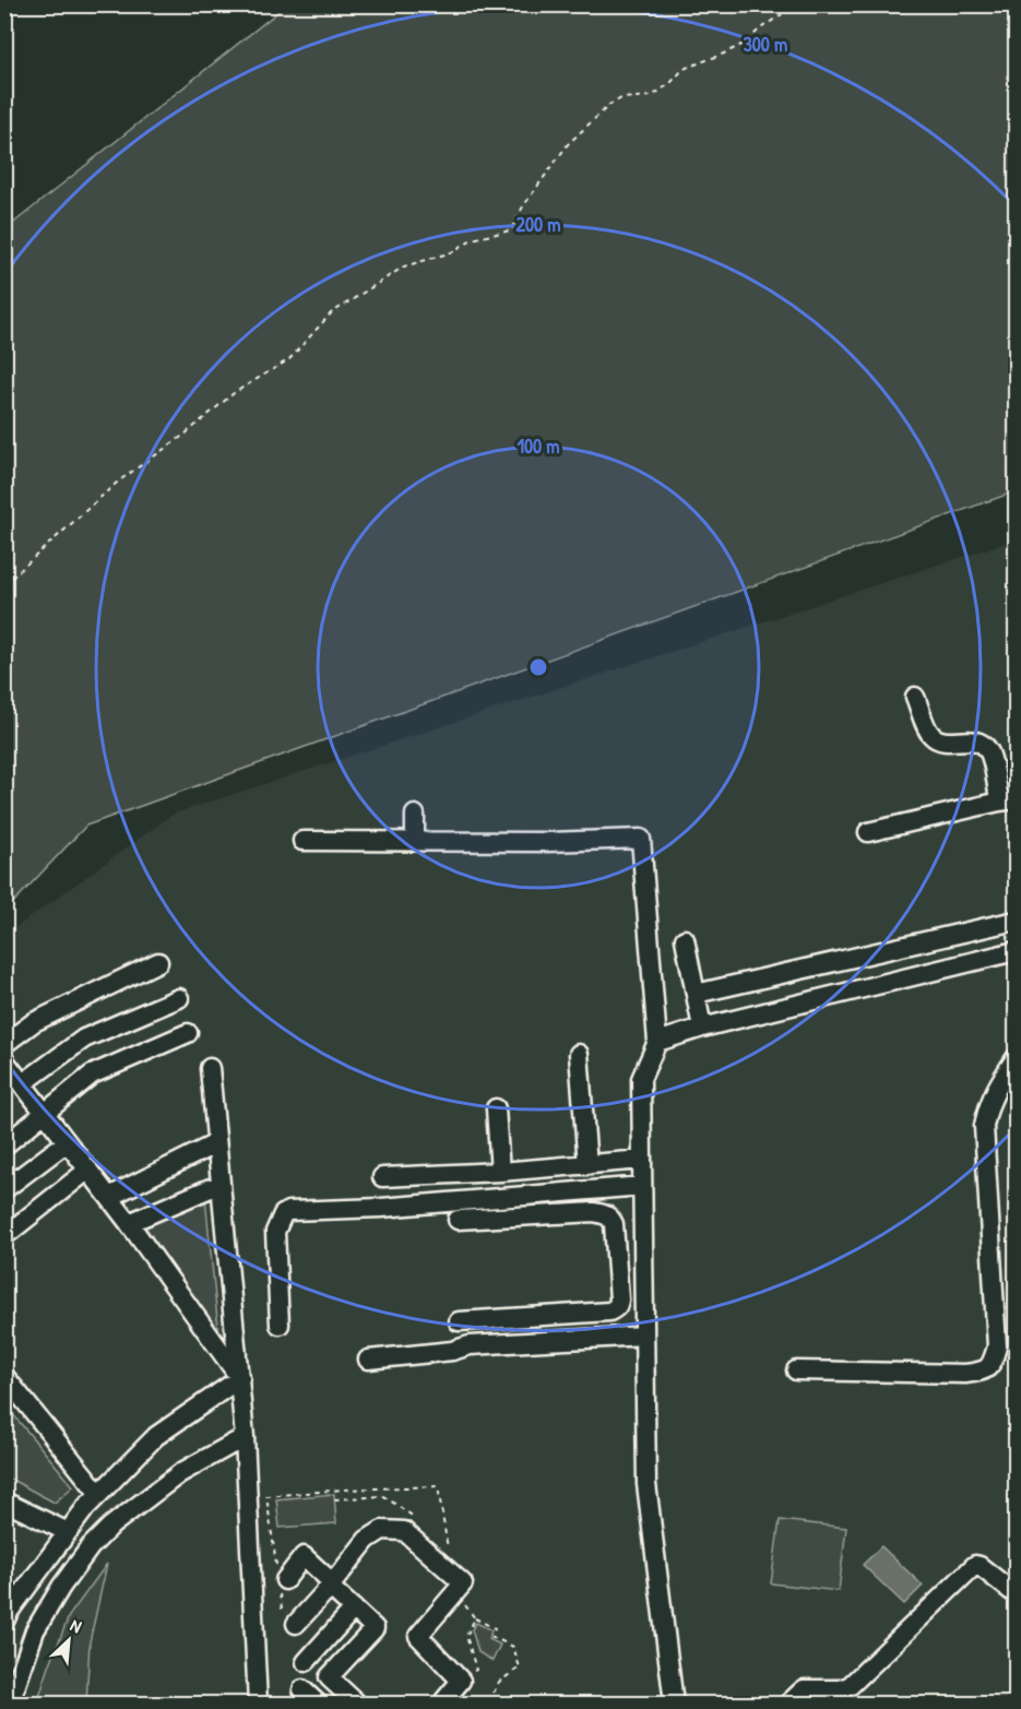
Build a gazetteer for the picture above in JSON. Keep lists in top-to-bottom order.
{
  "north": "top right",
  "rings": ["300 m", "200 m", "100 m"]
}
